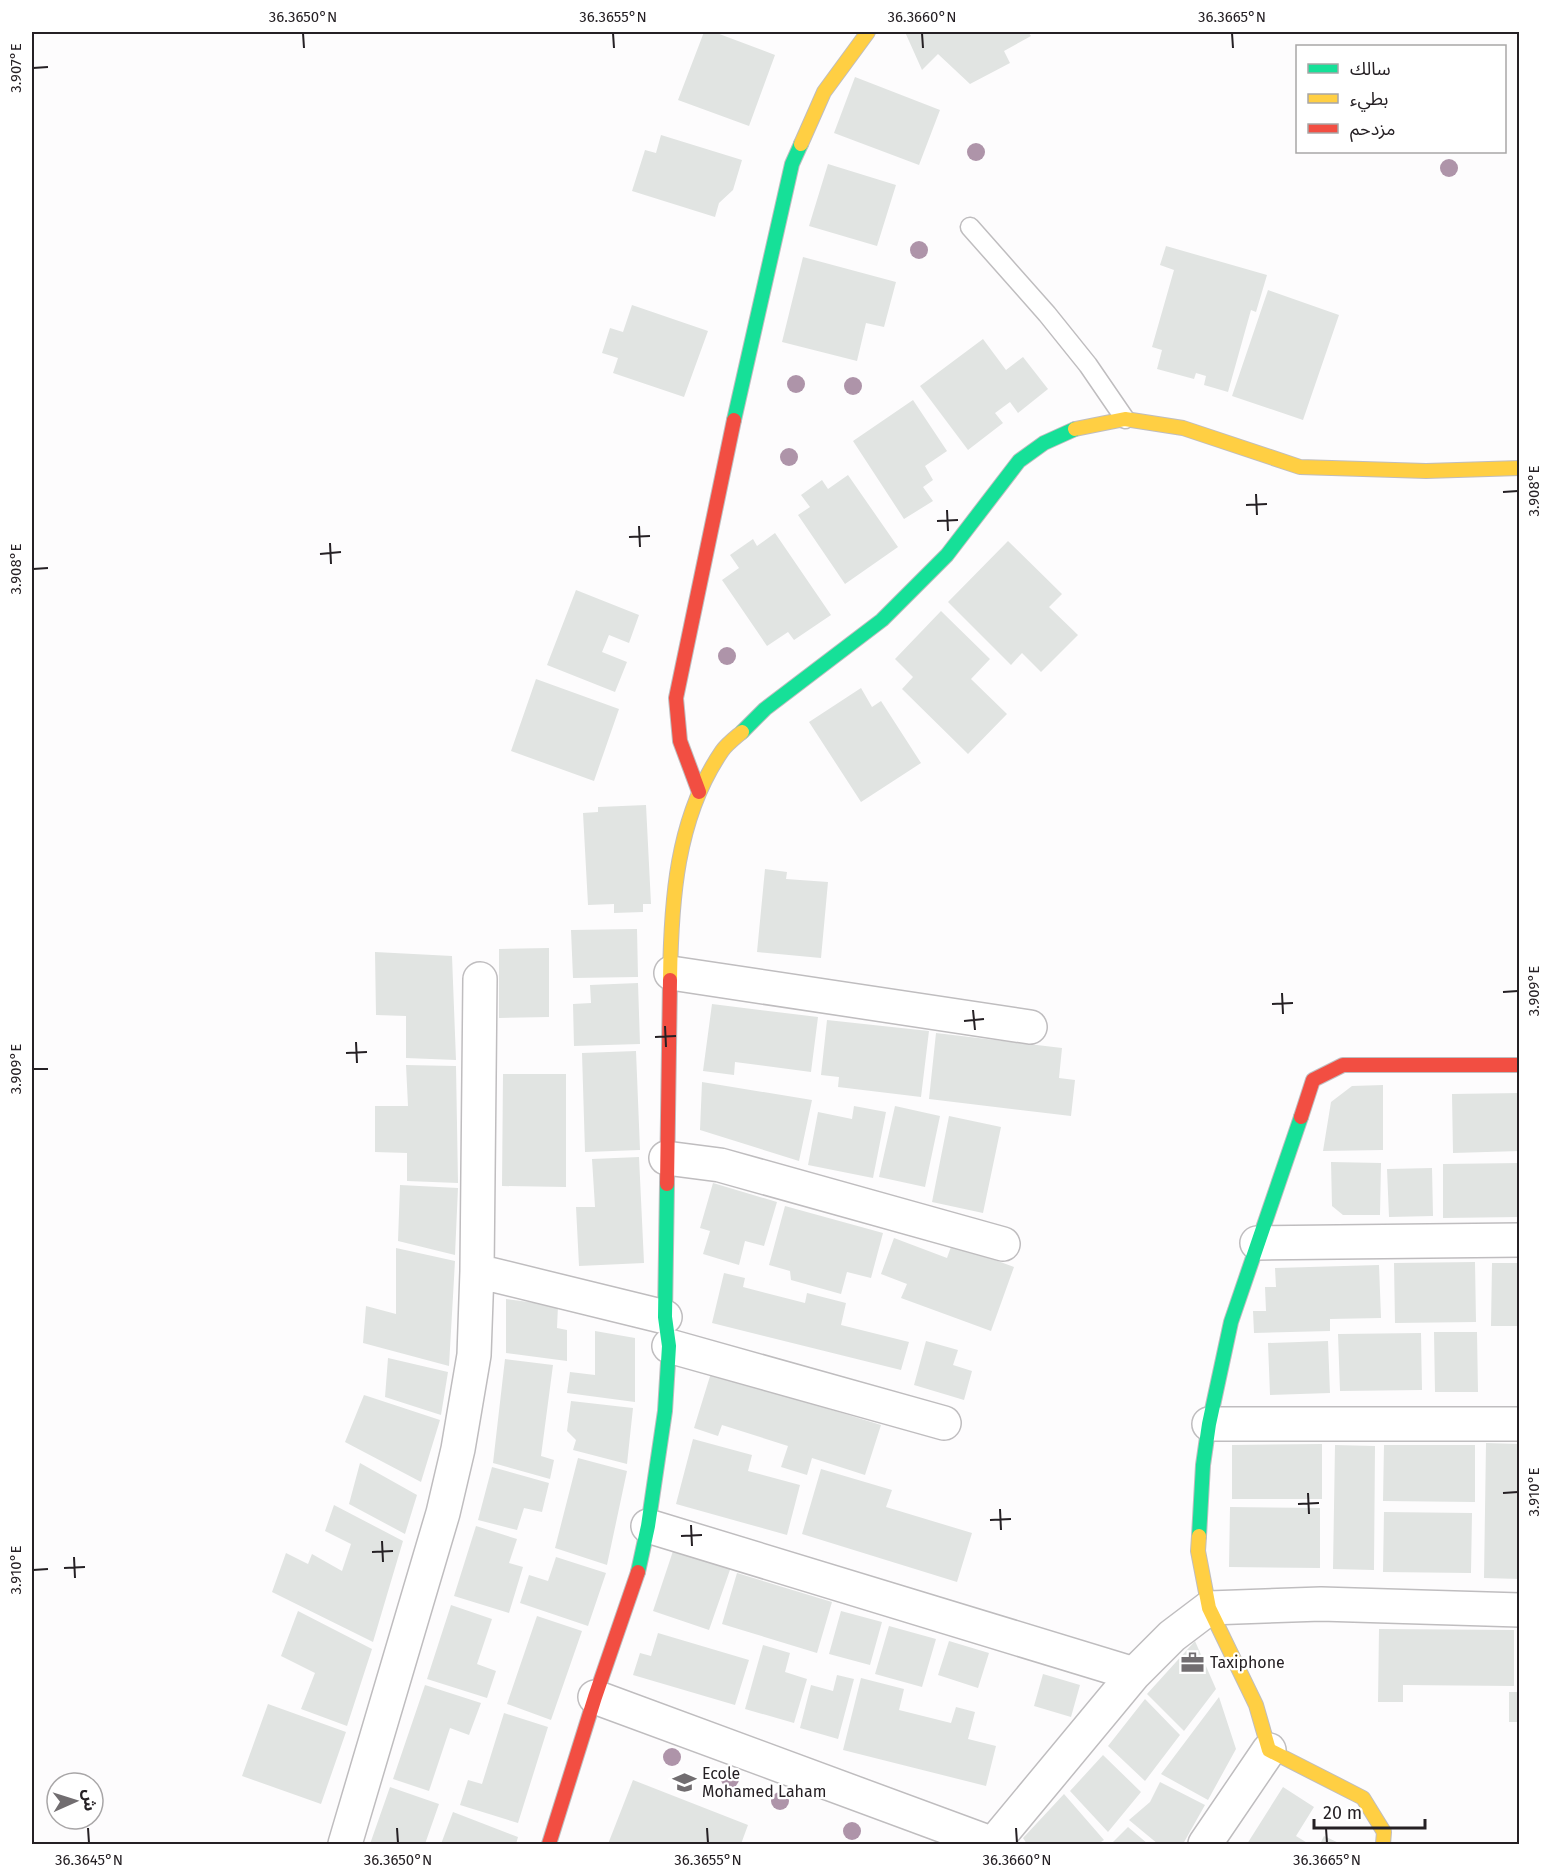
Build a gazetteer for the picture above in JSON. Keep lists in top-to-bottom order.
{
  "places": {
    "office": ["Taxiphone"],
    "school or university": ["Ecole Mohamed Laham"]
  },
  "legend": ["سالك", "بطيء", "مزدحم"],
  "scale_bar": "20 m",
  "north": "right",
  "coordinates": [
    "36.3650°N",
    "36.3655°N",
    "36.3660°N",
    "36.3665°N",
    "3.907°E",
    "3.908°E",
    "3.909°E",
    "3.910°E",
    "36.3645°N"
  ]
}
